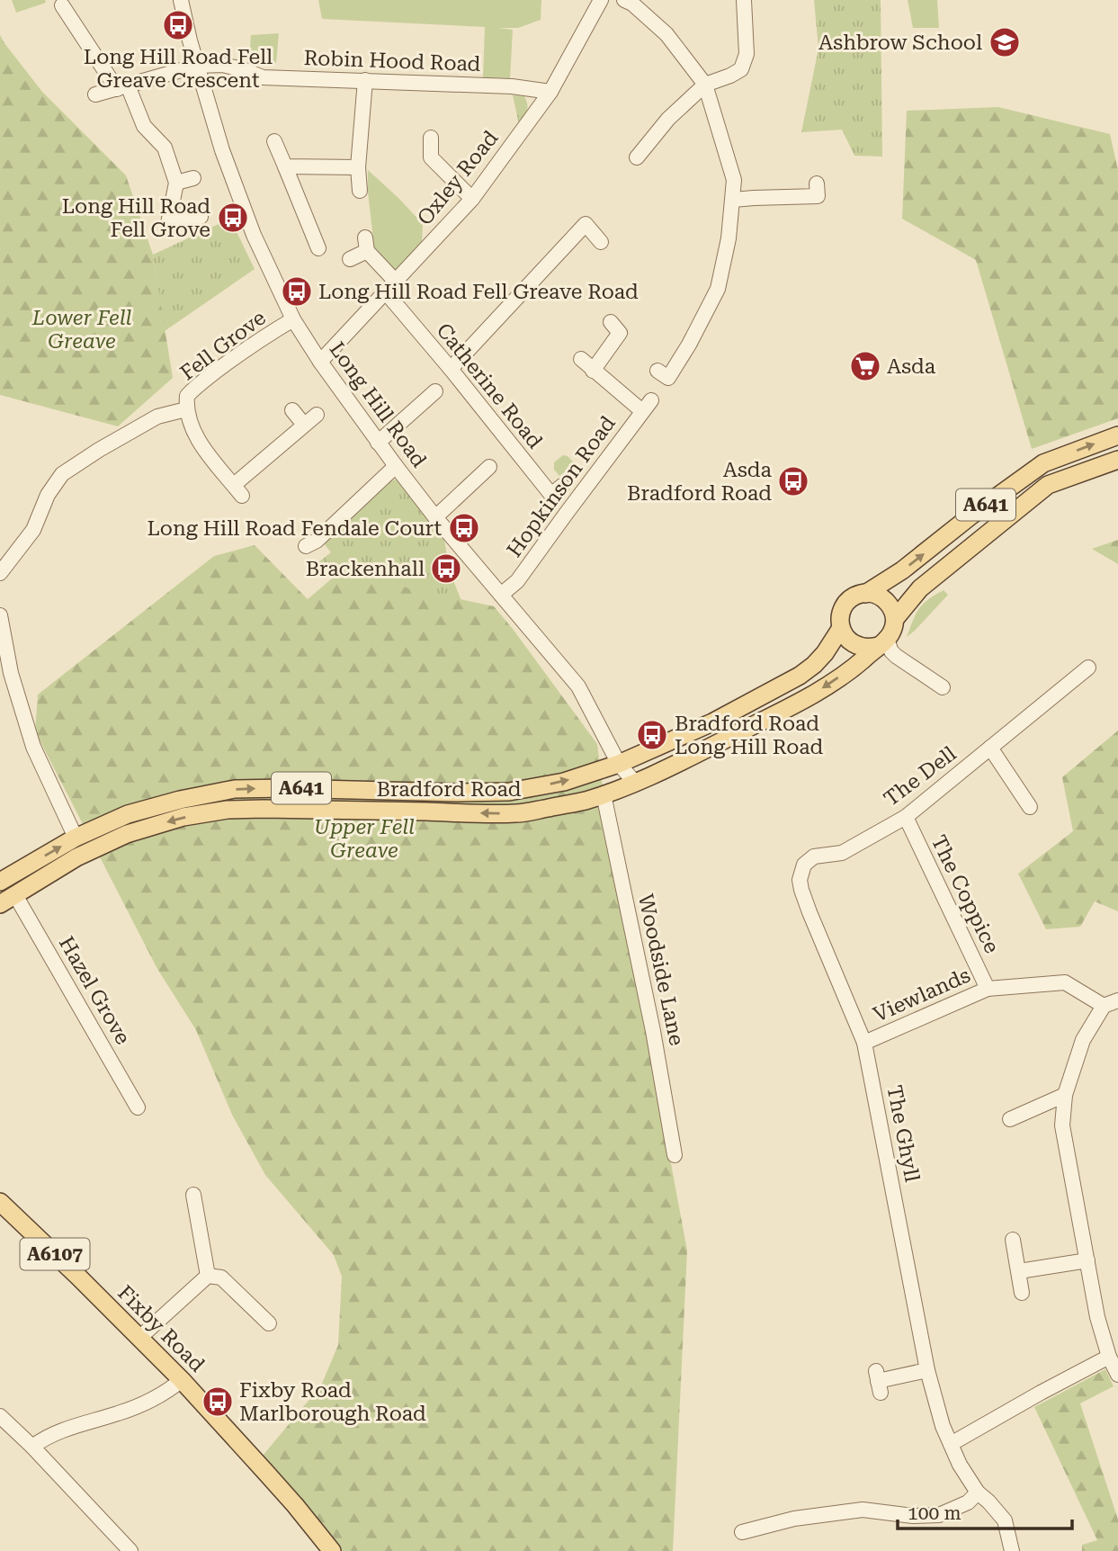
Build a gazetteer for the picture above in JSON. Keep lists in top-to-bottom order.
{
  "streets": {
    "main road": [
      "A641",
      "Bradford Road",
      "A6107",
      "Fixby Road"
    ],
    "street": [
      "Robin Hood Road",
      "Oxley Road",
      "Fell Grove",
      "Catherine Road",
      "Long Hill Road",
      "Hopkinson Road",
      "The Dell",
      "The Coppice",
      "Woodside Lane",
      "Hazel Grove",
      "Viewlands",
      "The Ghyll"
    ]
  },
  "crossings": [
    ["Robin Hood Road", "Oxley Road"],
    ["Robin Hood Road", "Long Hill Road"],
    ["Oxley Road", "Catherine Road"],
    ["Oxley Road", "Long Hill Road"],
    ["Fell Grove", "Long Hill Road"],
    ["Long Hill Road", "Hopkinson Road"],
    ["Long Hill Road", "Bradford Road"],
    ["The Dell", "The Coppice"],
    ["The Dell", "The Ghyll"],
    ["Bradford Road", "Woodside Lane"],
    ["Bradford Road", "Hazel Grove"],
    ["The Coppice", "Viewlands"],
    ["Viewlands", "The Ghyll"]
  ],
  "parks": ["Lower Fell Greave", "Upper Fell Greave"],
  "places": {
    "bus stop": [
      "Long Hill Road Fell Greave Crescent",
      "Long Hill Road Fell Grove",
      "Long Hill Road Fell Greave Road",
      "Asda Bradford Road",
      "Long Hill Road Fendale Court",
      "Brackenhall",
      "Bradford Road Long Hill Road",
      "Fixby Road Marlborough Road"
    ],
    "school or university": ["Ashbrow School"],
    "supermarket": ["Asda"]
  },
  "scale_bar": "100 m"
}
